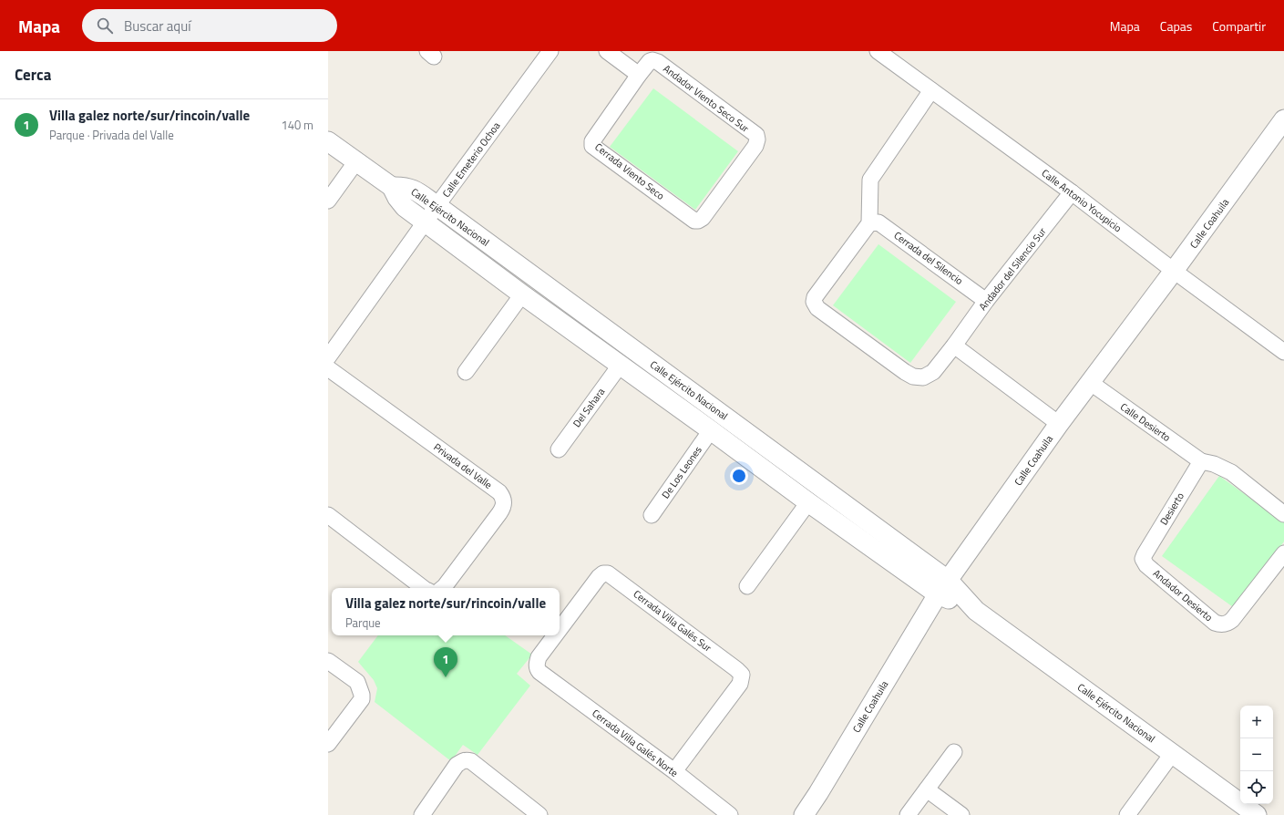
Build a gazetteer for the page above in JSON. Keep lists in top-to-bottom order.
{
  "streets": {
    "street": [
      "Andador Viento Seco Sur",
      "Calle Emeterio Ochoa",
      "Cerrada Viento Seco",
      "Calle Antonio Yocupicio",
      "Calle Ejército Nacional",
      "Calle Coahuila",
      "Cerrada del Silencio",
      "Andador del Silencio Sur",
      "Del Sahara",
      "Calle Desierto",
      "Privada del Valle",
      "De Los Leones",
      "Desierto",
      "Andador Desierto",
      "Cerrada Villa Galés Sur",
      "Cerrada Villa Galés Norte"
    ]
  },
  "crossings": [
    ["Andador Viento Seco Sur", "Cerrada Viento Seco"],
    ["Calle Emeterio Ochoa", "Calle Ejército Nacional"],
    ["Calle Antonio Yocupicio", "Calle Coahuila"],
    ["Calle Antonio Yocupicio", "Andador del Silencio Sur"],
    ["Calle Ejército Nacional", "Calle Coahuila"],
    ["Calle Ejército Nacional", "Del Sahara"],
    ["Calle Ejército Nacional", "De Los Leones"],
    ["Calle Coahuila", "Calle Desierto"],
    ["Cerrada del Silencio", "Andador del Silencio Sur"],
    ["Calle Desierto", "Desierto"],
    ["Desierto", "Andador Desierto"],
    ["Cerrada Villa Galés Sur", "Cerrada Villa Galés Norte"]
  ],
  "page": {
    "header": "Mapa",
    "search": "Buscar aquí",
    "nav": ["Mapa", "Capas", "Compartir"],
    "heading": "Cerca",
    "list": [
      {
        "mark": "1",
        "name": "Villa galez norte/sur/rincoin/valle",
        "note": "Parque · Privada del Valle",
        "value": "140 m"
      }
    ],
    "popup": ["Villa galez norte/sur/rincoin/valle", "Parque"],
    "pins": "1",
    "map_buttons": ["+", "−"]
  }
}
